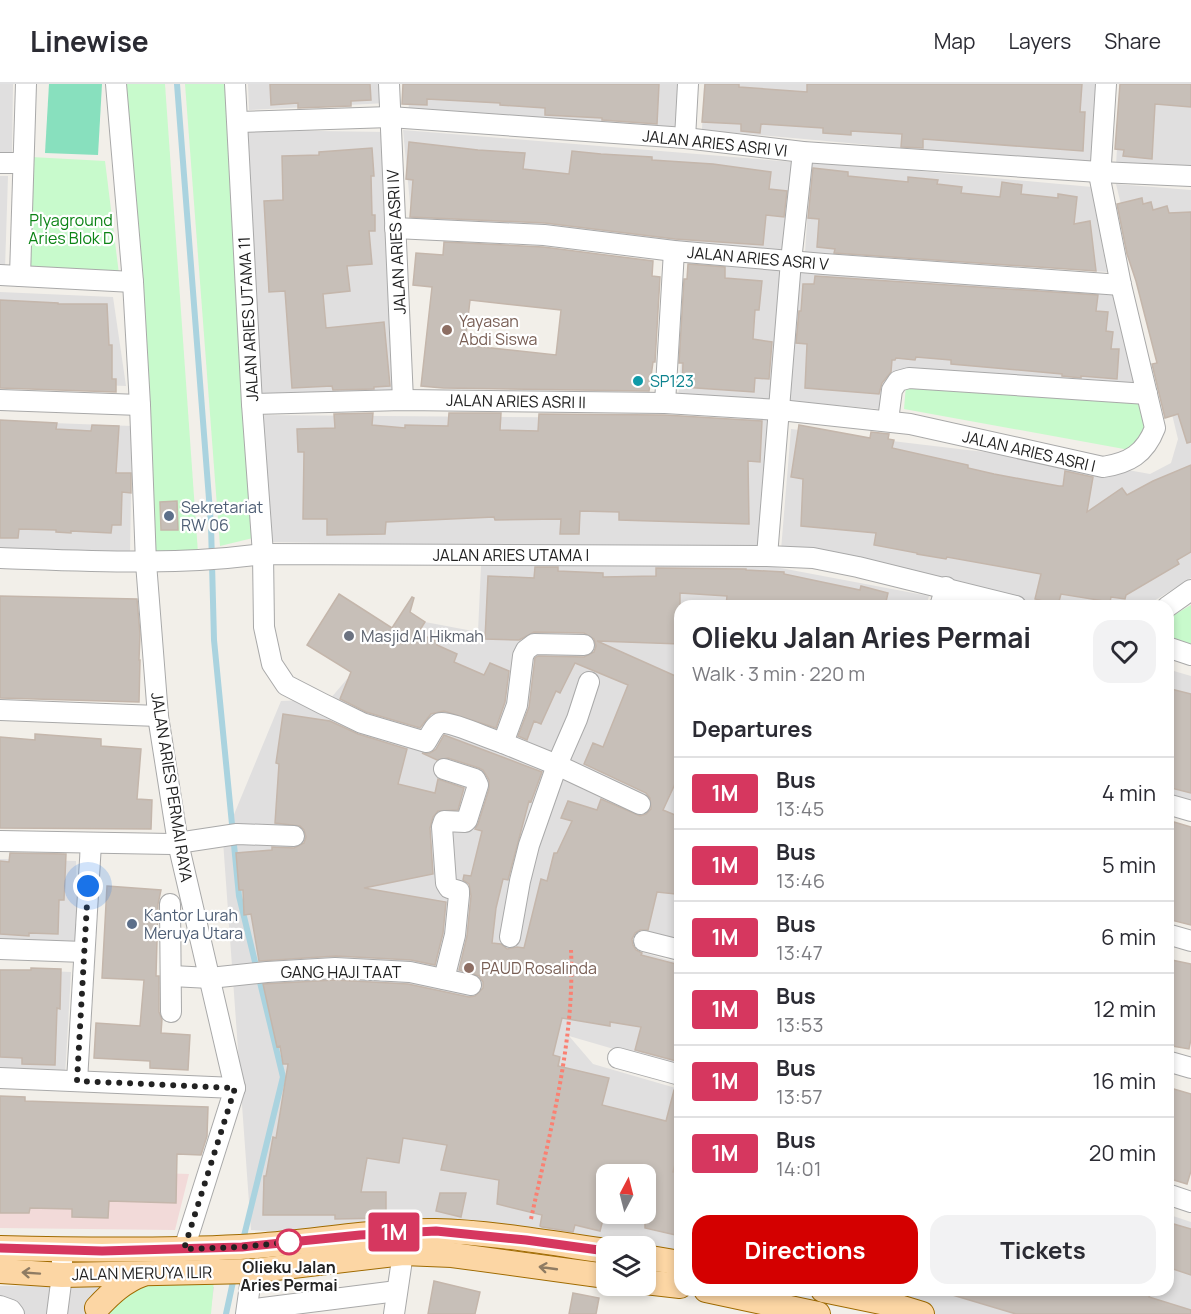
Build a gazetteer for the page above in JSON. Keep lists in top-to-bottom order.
{
  "streets": {
    "main road": ["JALAN MERUYA ILIR"],
    "street": [
      "JALAN ARIES ASRI VI",
      "JALAN ARIES ASRI IV",
      "JALAN ARIES ASRI V",
      "JALAN ARIES UTAMA 11",
      "JALAN ARIES ASRI II",
      "JALAN ARIES ASRI I",
      "JALAN ARIES UTAMA I",
      "JALAN ARIES PERMAI RAYA",
      "GANG HAJI TAAT"
    ]
  },
  "crossings": [
    ["JALAN ARIES ASRI VI", "JALAN ARIES ASRI IV"],
    ["JALAN ARIES ASRI VI", "JALAN ARIES UTAMA 11"],
    ["JALAN ARIES ASRI VI", "JALAN ARIES ASRI I"],
    ["JALAN ARIES ASRI IV", "JALAN ARIES ASRI V"],
    ["JALAN ARIES ASRI IV", "JALAN ARIES ASRI II"],
    ["JALAN ARIES ASRI V", "JALAN ARIES ASRI I"],
    ["JALAN ARIES UTAMA 11", "JALAN ARIES ASRI II"],
    ["JALAN ARIES UTAMA 11", "JALAN ARIES UTAMA I"],
    ["JALAN ARIES ASRI II", "JALAN ARIES ASRI I"],
    ["JALAN ARIES UTAMA I", "JALAN ARIES PERMAI RAYA"],
    ["JALAN ARIES PERMAI RAYA", "GANG HAJI TAAT"]
  ],
  "parks": ["Plyaground Aries Blok D"],
  "places": [
    "Yayasan Abdi Siswa",
    "SP123",
    "Sekretariat RW 06",
    "Masjid Al Hikmah",
    "Kantor Lurah Meruya Utara",
    "PAUD Rosalinda",
    "Olieku Jalan Aries Permai"
  ],
  "lines": ["bus line 1M"],
  "north": "top",
  "page": {
    "header": "Linewise",
    "nav": ["Map", "Layers", "Share"],
    "on_map": "1M",
    "heading": [
      ["Olieku Jalan Aries Permai", "Walk · 3 min · 220 m"],
      "Departures"
    ],
    "list": [
      {
        "mark": "1M",
        "name": "Bus",
        "note": "13:45",
        "value": "4 min"
      },
      {
        "mark": "1M",
        "name": "Bus",
        "note": "13:46",
        "value": "5 min"
      },
      {
        "mark": "1M",
        "name": "Bus",
        "note": "13:47",
        "value": "6 min"
      },
      {
        "mark": "1M",
        "name": "Bus",
        "note": "13:53",
        "value": "12 min"
      },
      {
        "mark": "1M",
        "name": "Bus",
        "note": "13:57",
        "value": "16 min"
      },
      {
        "mark": "1M",
        "name": "Bus",
        "note": "14:01",
        "value": "20 min"
      }
    ],
    "buttons": ["Directions", "Tickets"]
  }
}
